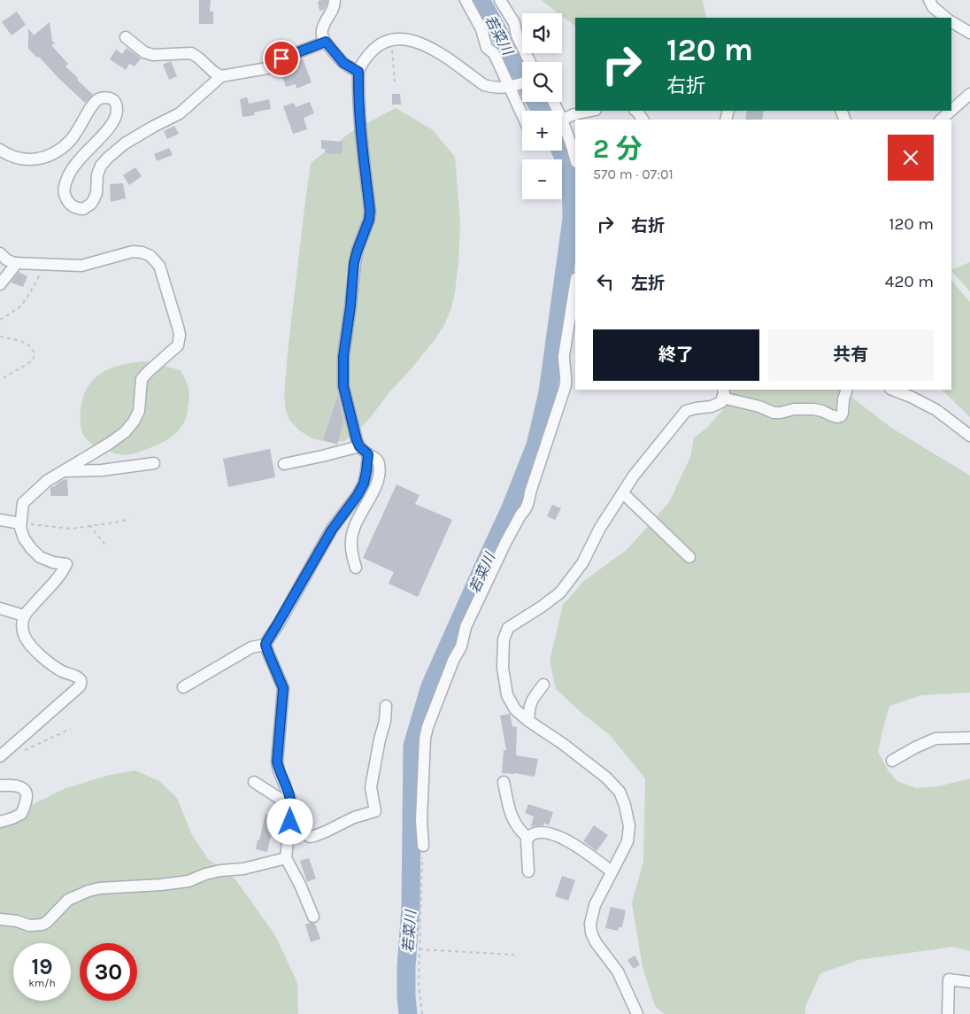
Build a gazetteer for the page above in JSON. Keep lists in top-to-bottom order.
{
  "water": ["若菜川"],
  "page": {
    "map_buttons": ["+", "−"],
    "turn": ["120 m", "右折"],
    "heading": ["2 分", "570 m · 07:01"],
    "list": [
      {
        "name": "右折",
        "value": "120 m"
      },
      {
        "name": "左折",
        "value": "420 m"
      }
    ],
    "buttons": ["終了", "共有"],
    "speed": "19 km/h",
    "limit": "30"
  }
}
